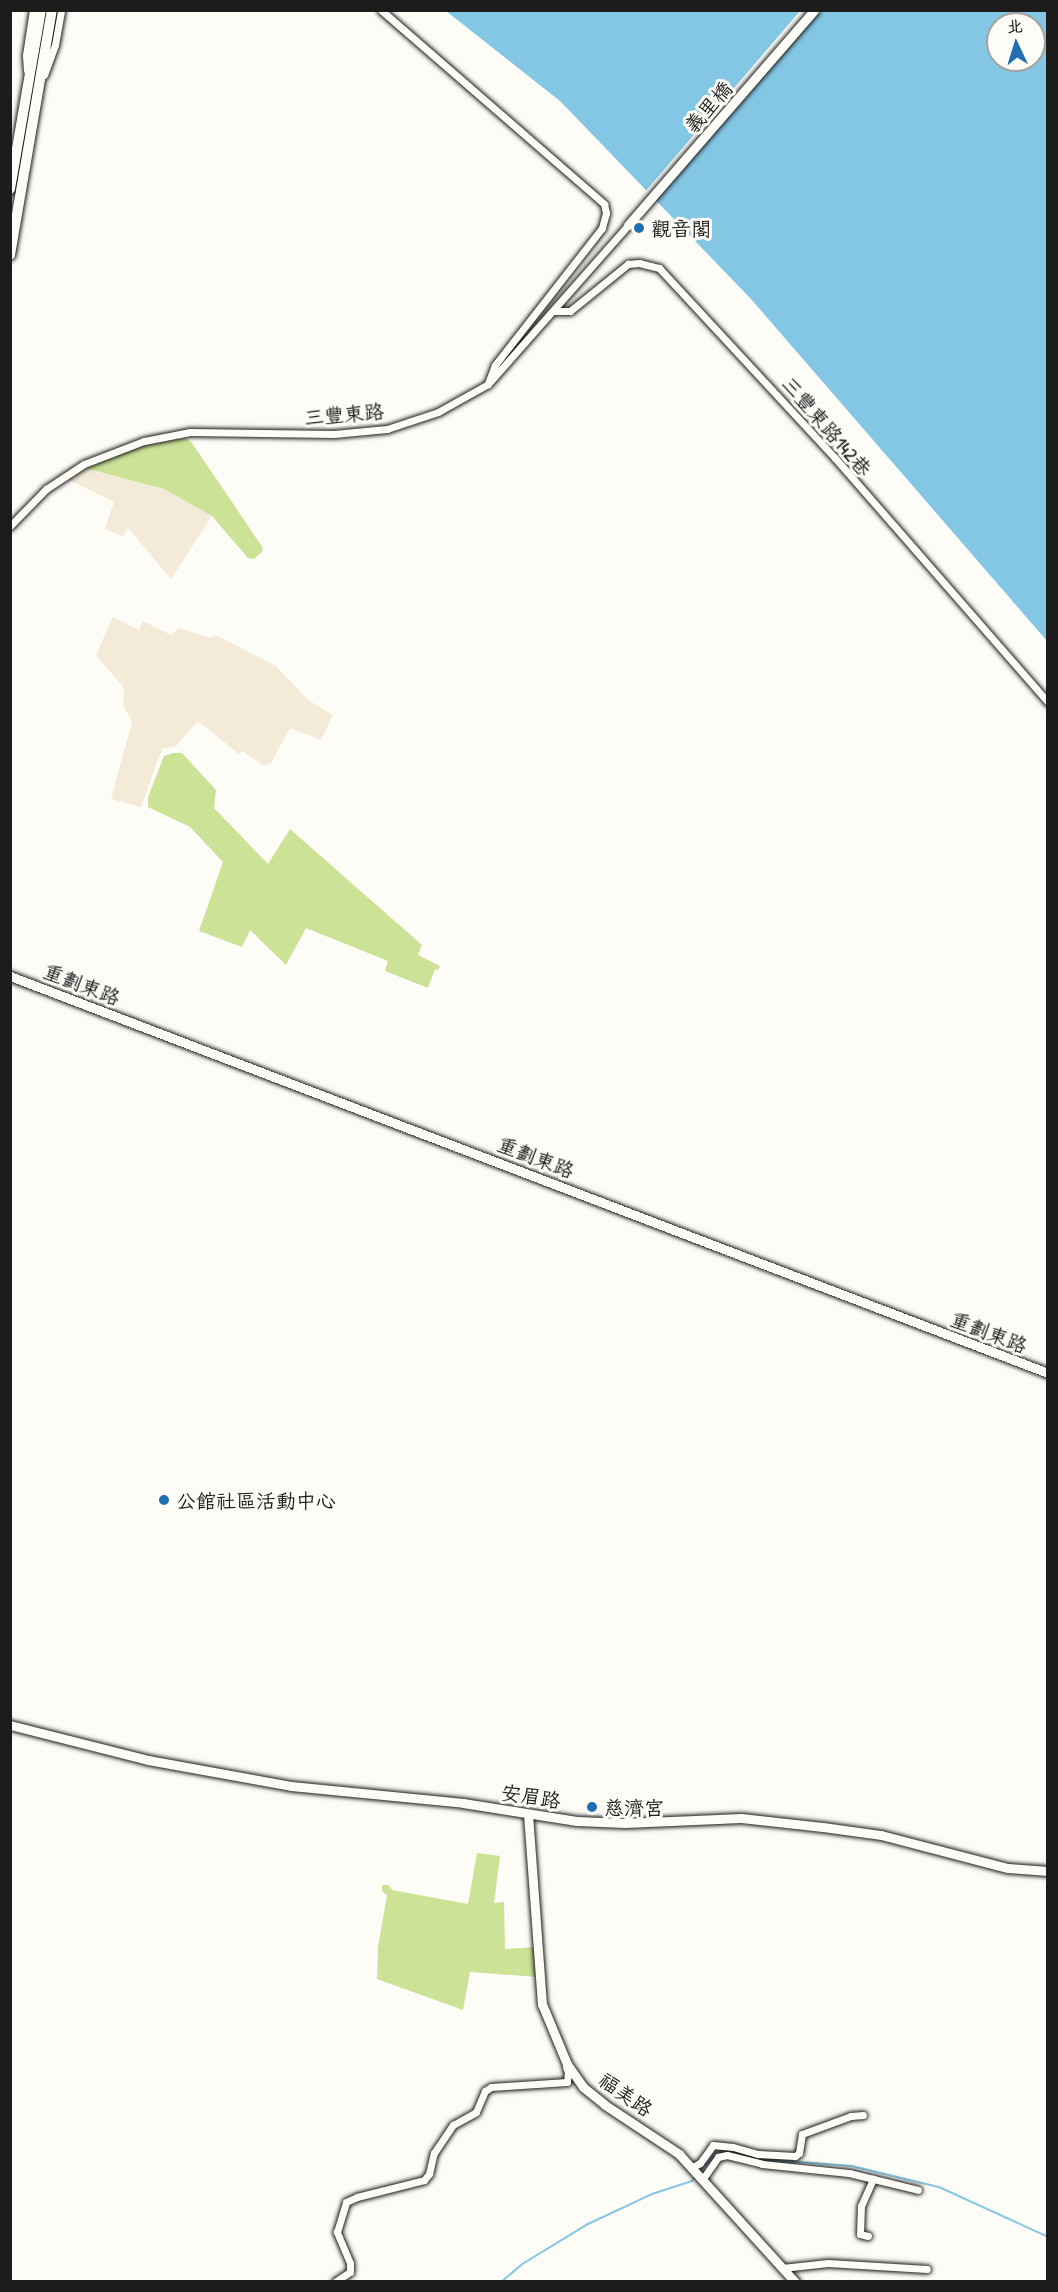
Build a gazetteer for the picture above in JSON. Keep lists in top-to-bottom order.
{
  "streets": {
    "street": [
      "義里橋",
      "三豐東路",
      "三豐東路142巷",
      "重劃東路",
      "安眉路",
      "福美路"
    ]
  },
  "crossings": [
    ["義里橋", "三豐東路"],
    ["三豐東路", "三豐東路142巷"],
    ["安眉路", "福美路"]
  ],
  "places": ["觀音閣", "公館社區活動中心", "慈濟宮"],
  "north": "top"
}
